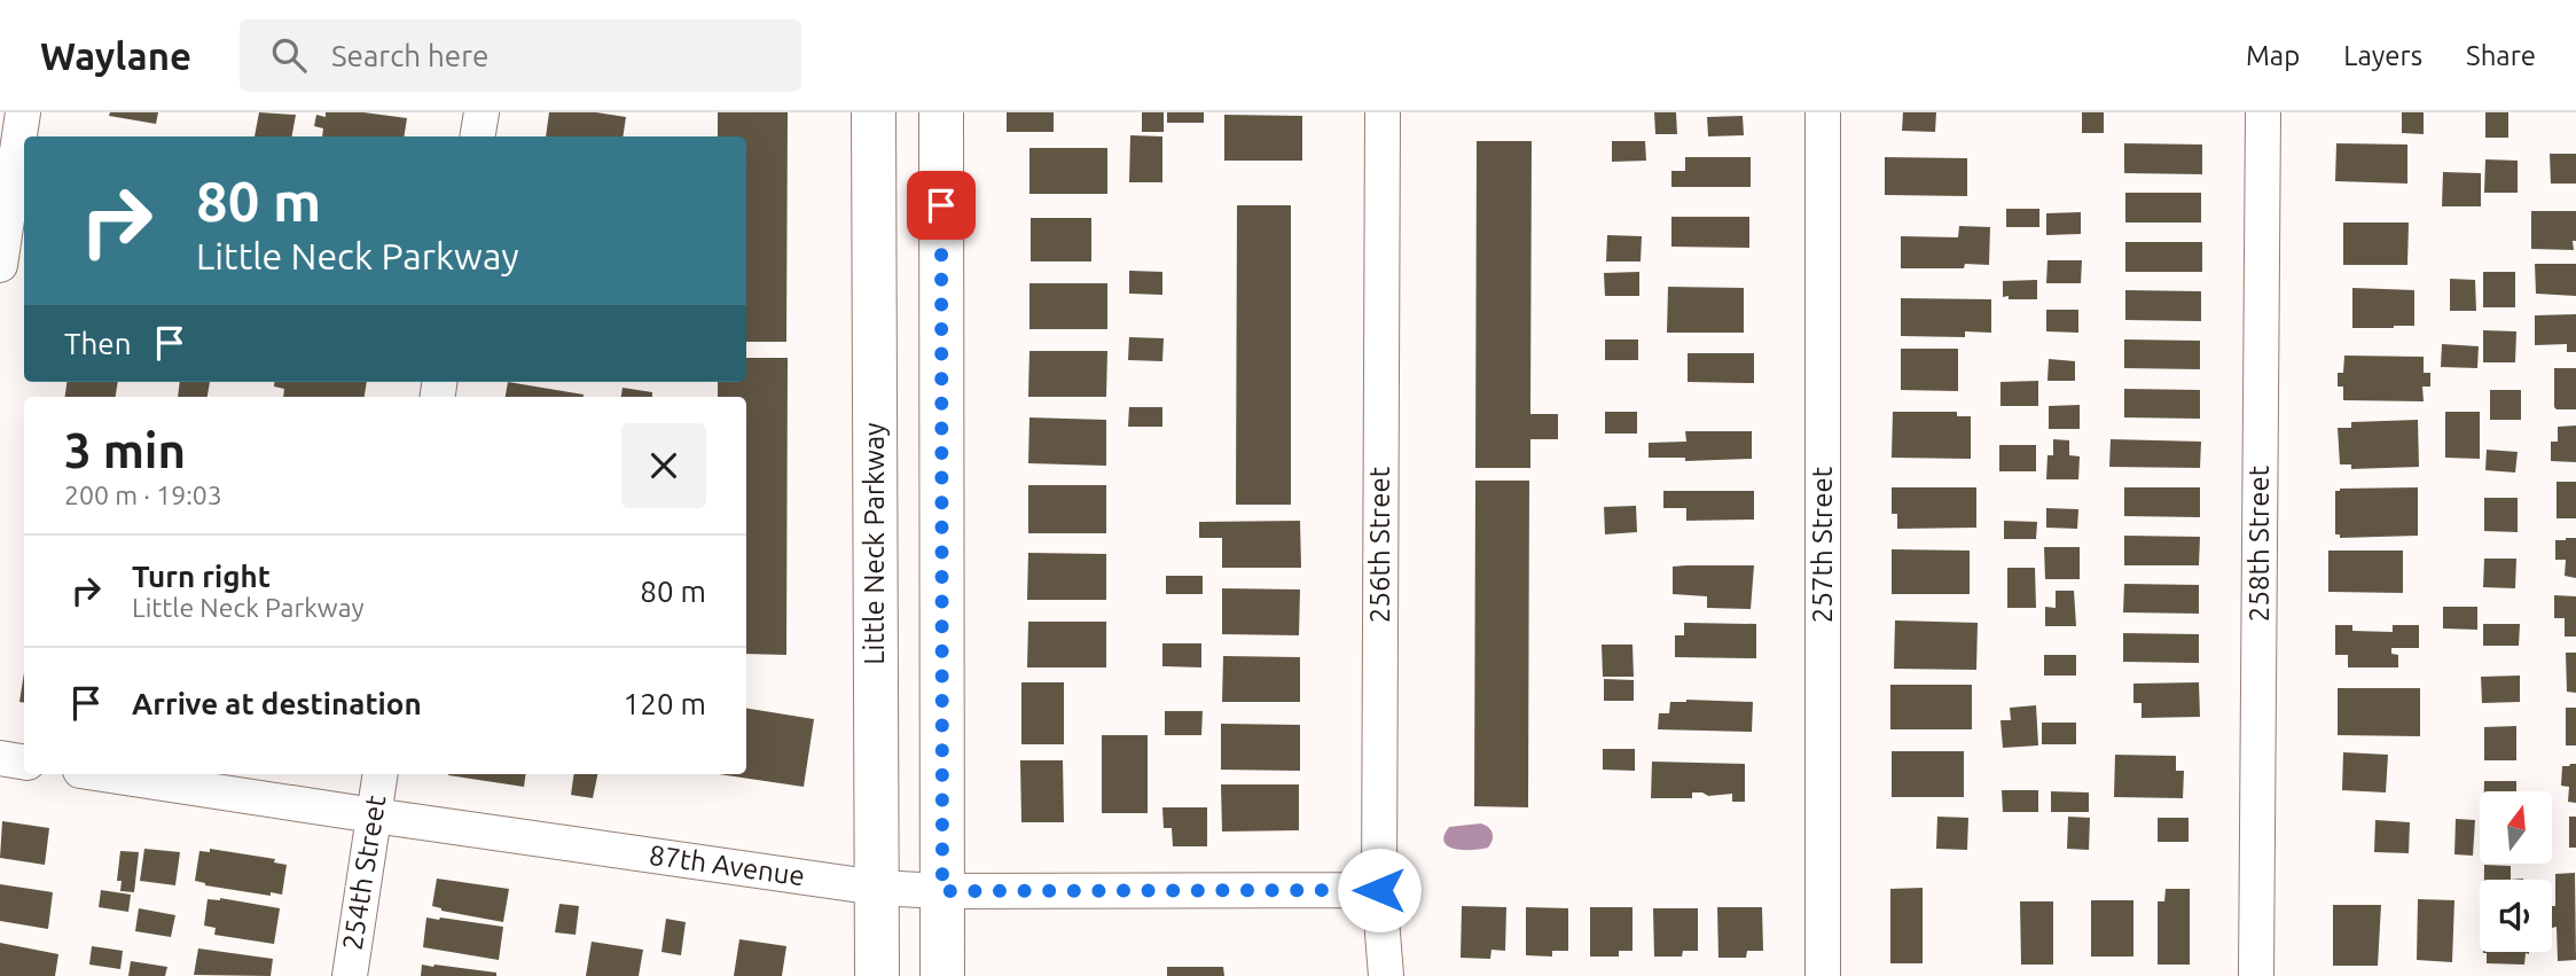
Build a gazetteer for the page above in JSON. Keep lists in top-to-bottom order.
{
  "streets": {
    "main road": ["Little Neck Parkway"],
    "street": [
      "258th Street",
      "256th Street",
      "257th Street",
      "87th Avenue",
      "254th Street"
    ]
  },
  "crossings": [
    ["Little Neck Parkway", "87th Avenue"],
    ["256th Street", "87th Avenue"],
    ["87th Avenue", "254th Street"]
  ],
  "north": "top",
  "page": {
    "header": "Waylane",
    "search": "Search here",
    "nav": ["Map", "Layers", "Share"],
    "turn": ["80 m", "Little Neck Parkway"],
    "then": "Then",
    "heading": ["3 min", "200 m · 19:03"],
    "list": [
      {
        "name": "Turn right",
        "note": "Little Neck Parkway",
        "value": "80 m"
      },
      {
        "name": "Arrive at destination",
        "value": "120 m"
      }
    ]
  }
}
